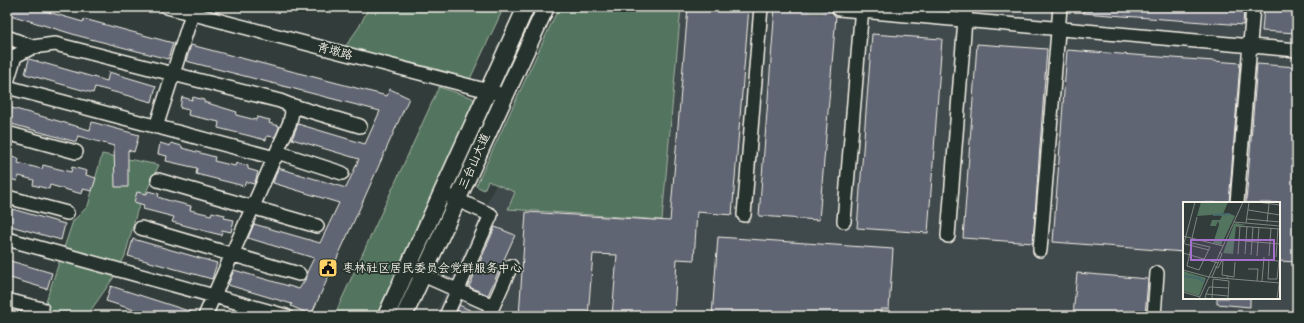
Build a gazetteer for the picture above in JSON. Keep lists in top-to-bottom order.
{
  "streets": {
    "main road": ["三台山大道"],
    "street": ["青墩路"]
  },
  "crossings": [
    ["青墩路", "三台山大道"]
  ],
  "places": {
    "public building": ["枣林社区居民委员会党群服务中心"]
  }
}
